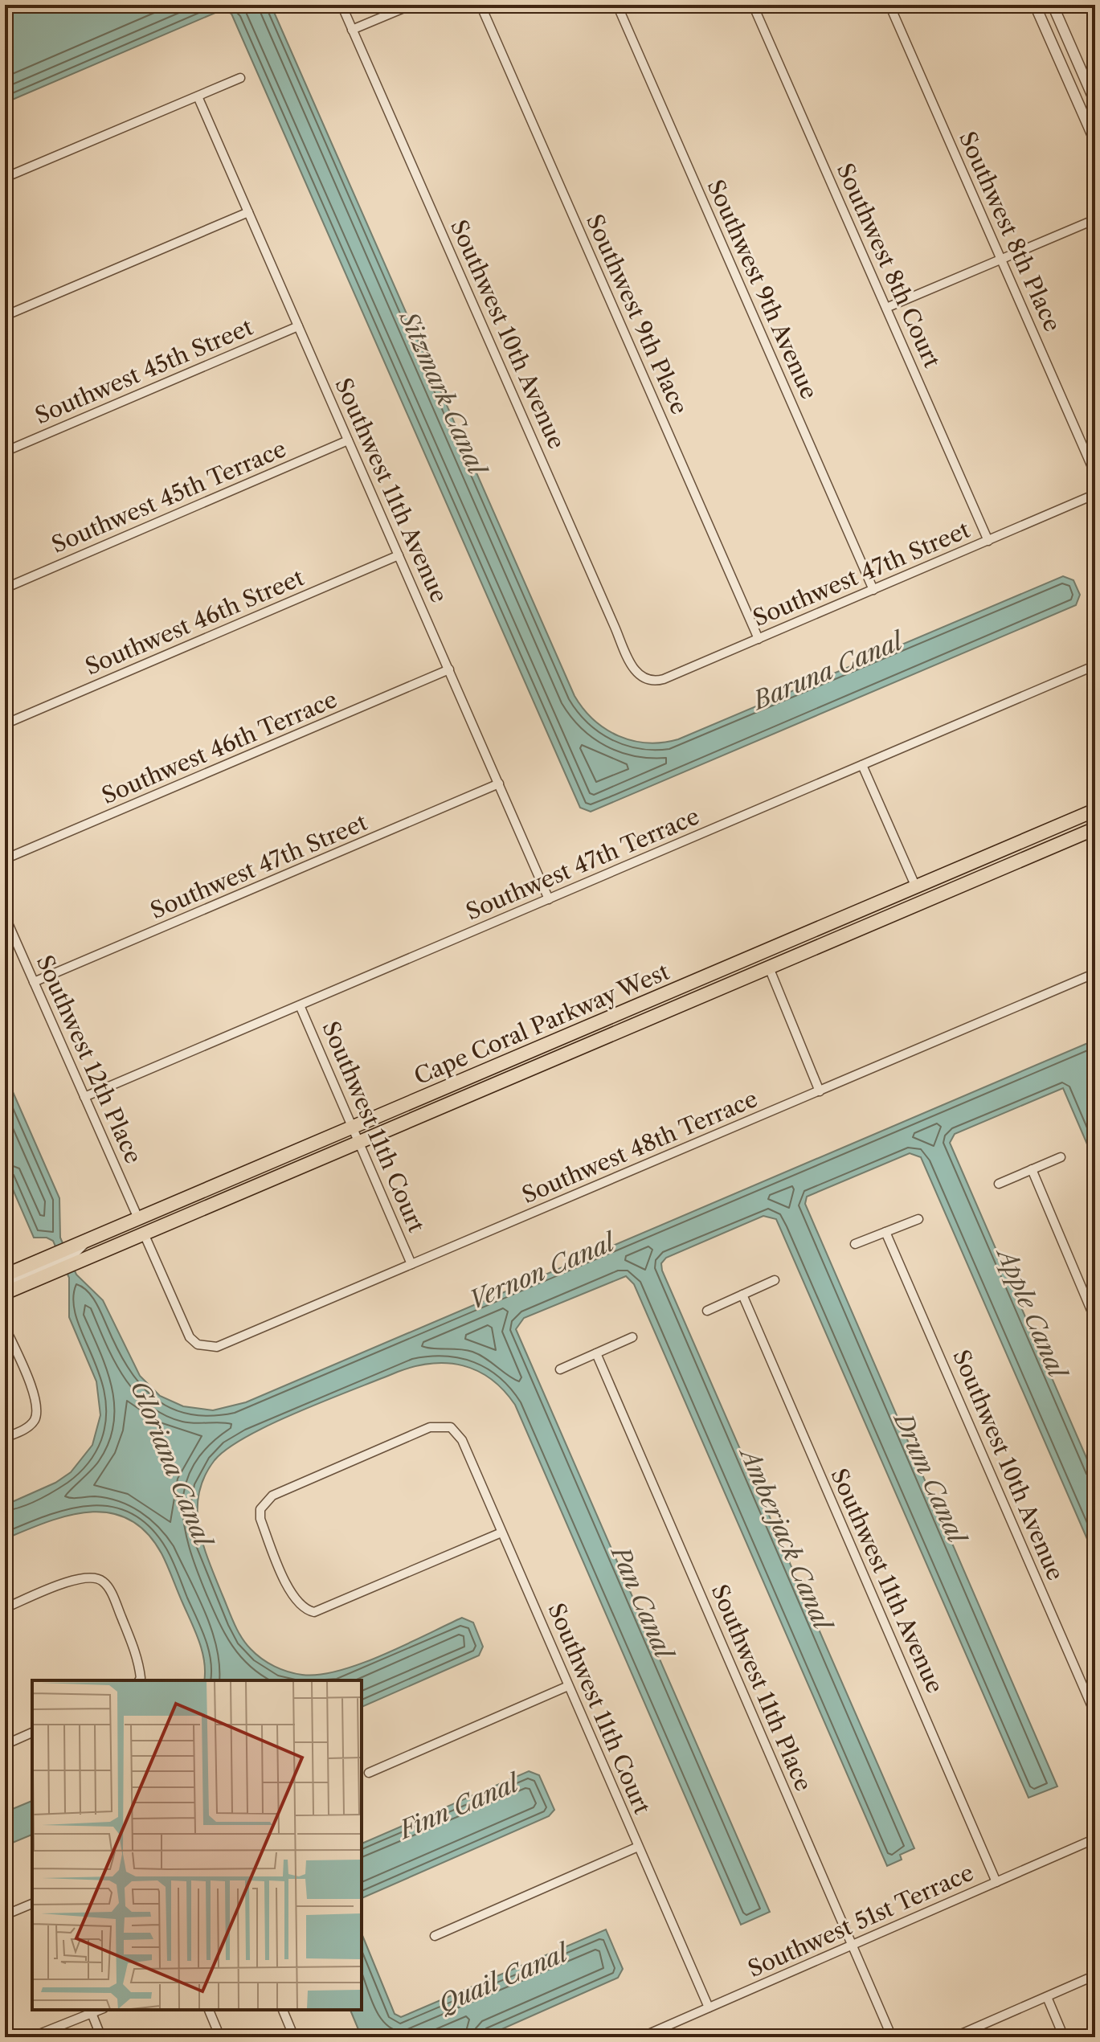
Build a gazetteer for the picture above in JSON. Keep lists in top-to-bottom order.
{
  "streets": {
    "main road": ["Cape Coral Parkway West"],
    "street": [
      "Southwest 8th Place",
      "Southwest 8th Court",
      "Southwest 9th Avenue",
      "Southwest 9th Place",
      "Southwest 10th Avenue",
      "Southwest 45th Street",
      "Southwest 11th Avenue",
      "Southwest 45th Terrace",
      "Southwest 47th Street",
      "Southwest 46th Street",
      "Southwest 46th Terrace",
      "Southwest 47th Terrace",
      "Southwest 12th Place",
      "Southwest 11th Court",
      "Southwest 48th Terrace",
      "Southwest 11th Place",
      "Southwest 51st Terrace"
    ]
  },
  "crossings": [
    ["Southwest 8th Court", "Southwest 47th Street"],
    ["Southwest 9th Avenue", "Southwest 47th Street"],
    ["Southwest 9th Place", "Southwest 47th Street"],
    ["Southwest 10th Avenue", "Southwest 47th Street"],
    ["Southwest 45th Street", "Southwest 11th Avenue"],
    ["Southwest 11th Avenue", "Southwest 45th Terrace"],
    ["Southwest 11th Avenue", "Southwest 47th Street"],
    ["Southwest 11th Avenue", "Southwest 46th Street"],
    ["Southwest 11th Avenue", "Southwest 46th Terrace"],
    ["Southwest 11th Avenue", "Southwest 47th Terrace"],
    ["Southwest 11th Avenue", "Southwest 51st Terrace"],
    ["Southwest 47th Street", "Southwest 12th Place"],
    ["Southwest 47th Terrace", "Southwest 12th Place"],
    ["Southwest 47th Terrace", "Southwest 11th Court"],
    ["Cape Coral Parkway West", "Southwest 12th Place"],
    ["Cape Coral Parkway West", "Southwest 11th Court"],
    ["Cape Coral Parkway West", "Southwest 48th Terrace"],
    ["Southwest 11th Court", "Southwest 48th Terrace"],
    ["Southwest 11th Court", "Southwest 51st Terrace"],
    ["Southwest 11th Place", "Southwest 51st Terrace"]
  ],
  "water": [
    "Sitzmark Canal",
    "Baruna Canal",
    "Vernon Canal",
    "Apple Canal",
    "Gloriana Canal",
    "Drum Canal",
    "Amberjack Canal",
    "Pan Canal",
    "Finn Canal",
    "Quail Canal"
  ]
}
